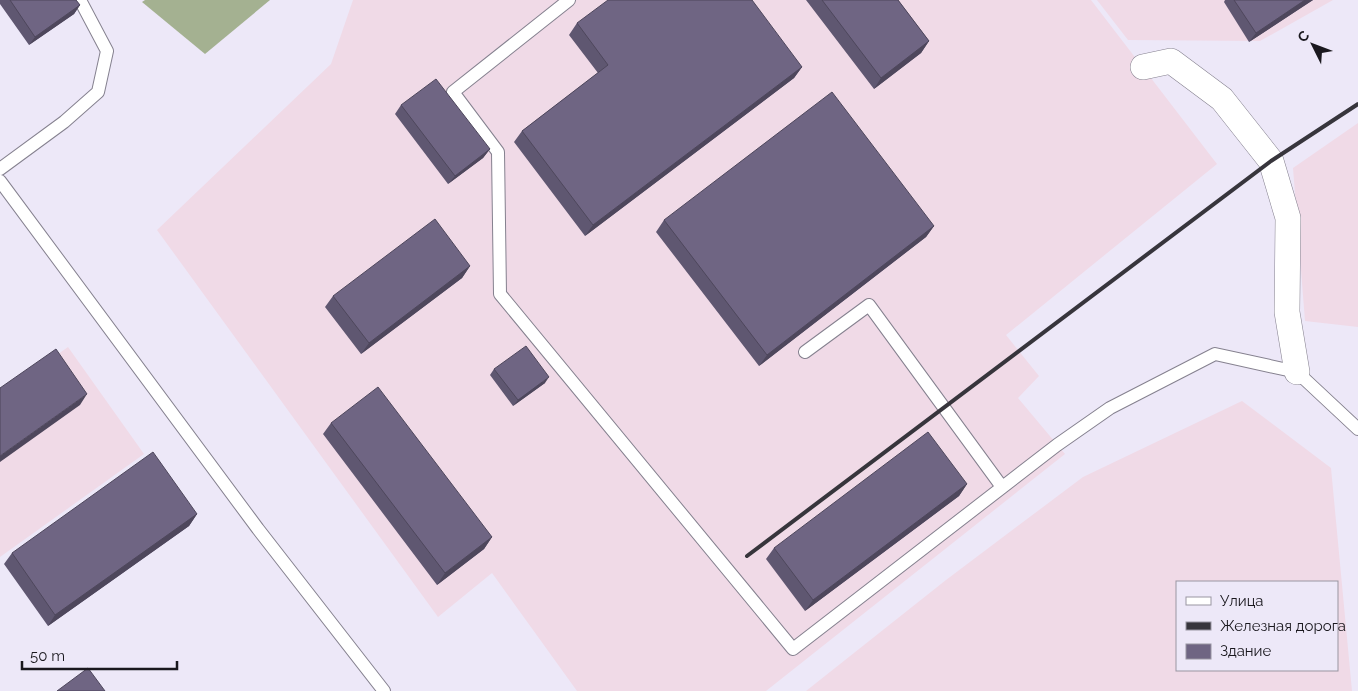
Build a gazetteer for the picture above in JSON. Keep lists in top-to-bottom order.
{
  "legend": ["Улица", "Железная дорога", "Здание"],
  "scale_bar": "50 m",
  "north": "top left"
}
